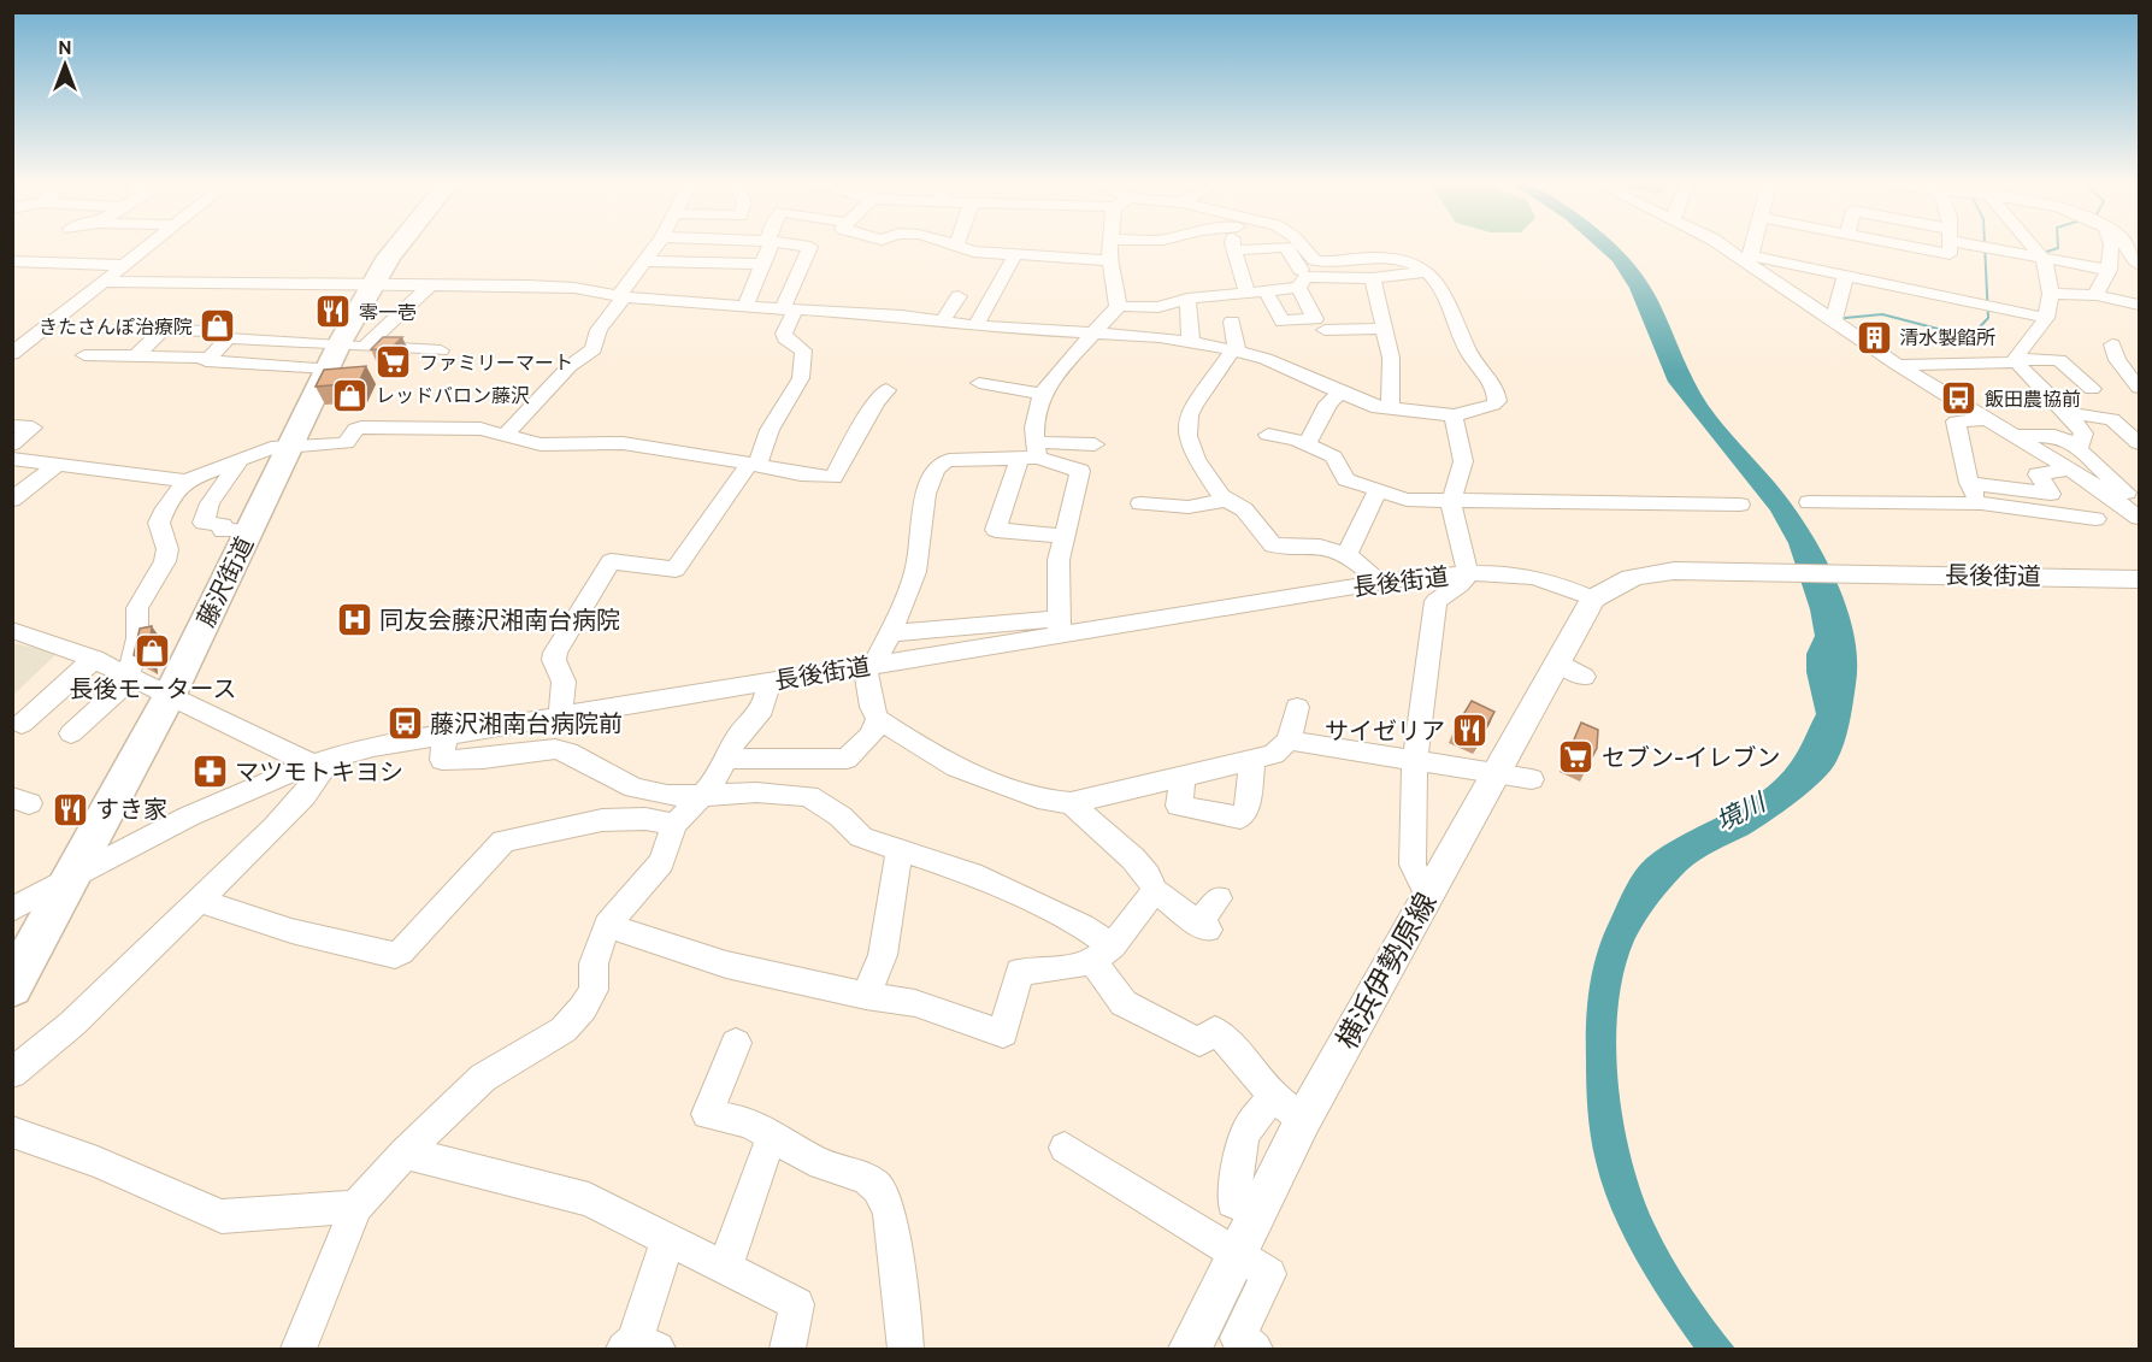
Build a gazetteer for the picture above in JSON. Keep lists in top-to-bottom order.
{
  "streets": {
    "highway": ["藤沢街道"],
    "main road": ["長後街道", "横浜伊勢原線"]
  },
  "crossings": [
    ["長後街道", "藤沢街道"],
    ["長後街道", "横浜伊勢原線"]
  ],
  "water": ["境川"],
  "places": {
    "restaurant": ["零一壱", "サイゼリア", "すき家"],
    "shop": ["きたさんぽ治療院", "レッドバロン藤沢", "長後モータース"],
    "building": ["清水製餡所"],
    "supermarket": ["ファミリーマート", "セブン-イレブン"],
    "bus stop": ["飯田農協前", "藤沢湘南台病院前"],
    "hospital": ["同友会藤沢湘南台病院"],
    "pharmacy": ["マツモトキヨシ"]
  },
  "north": "top"
}
